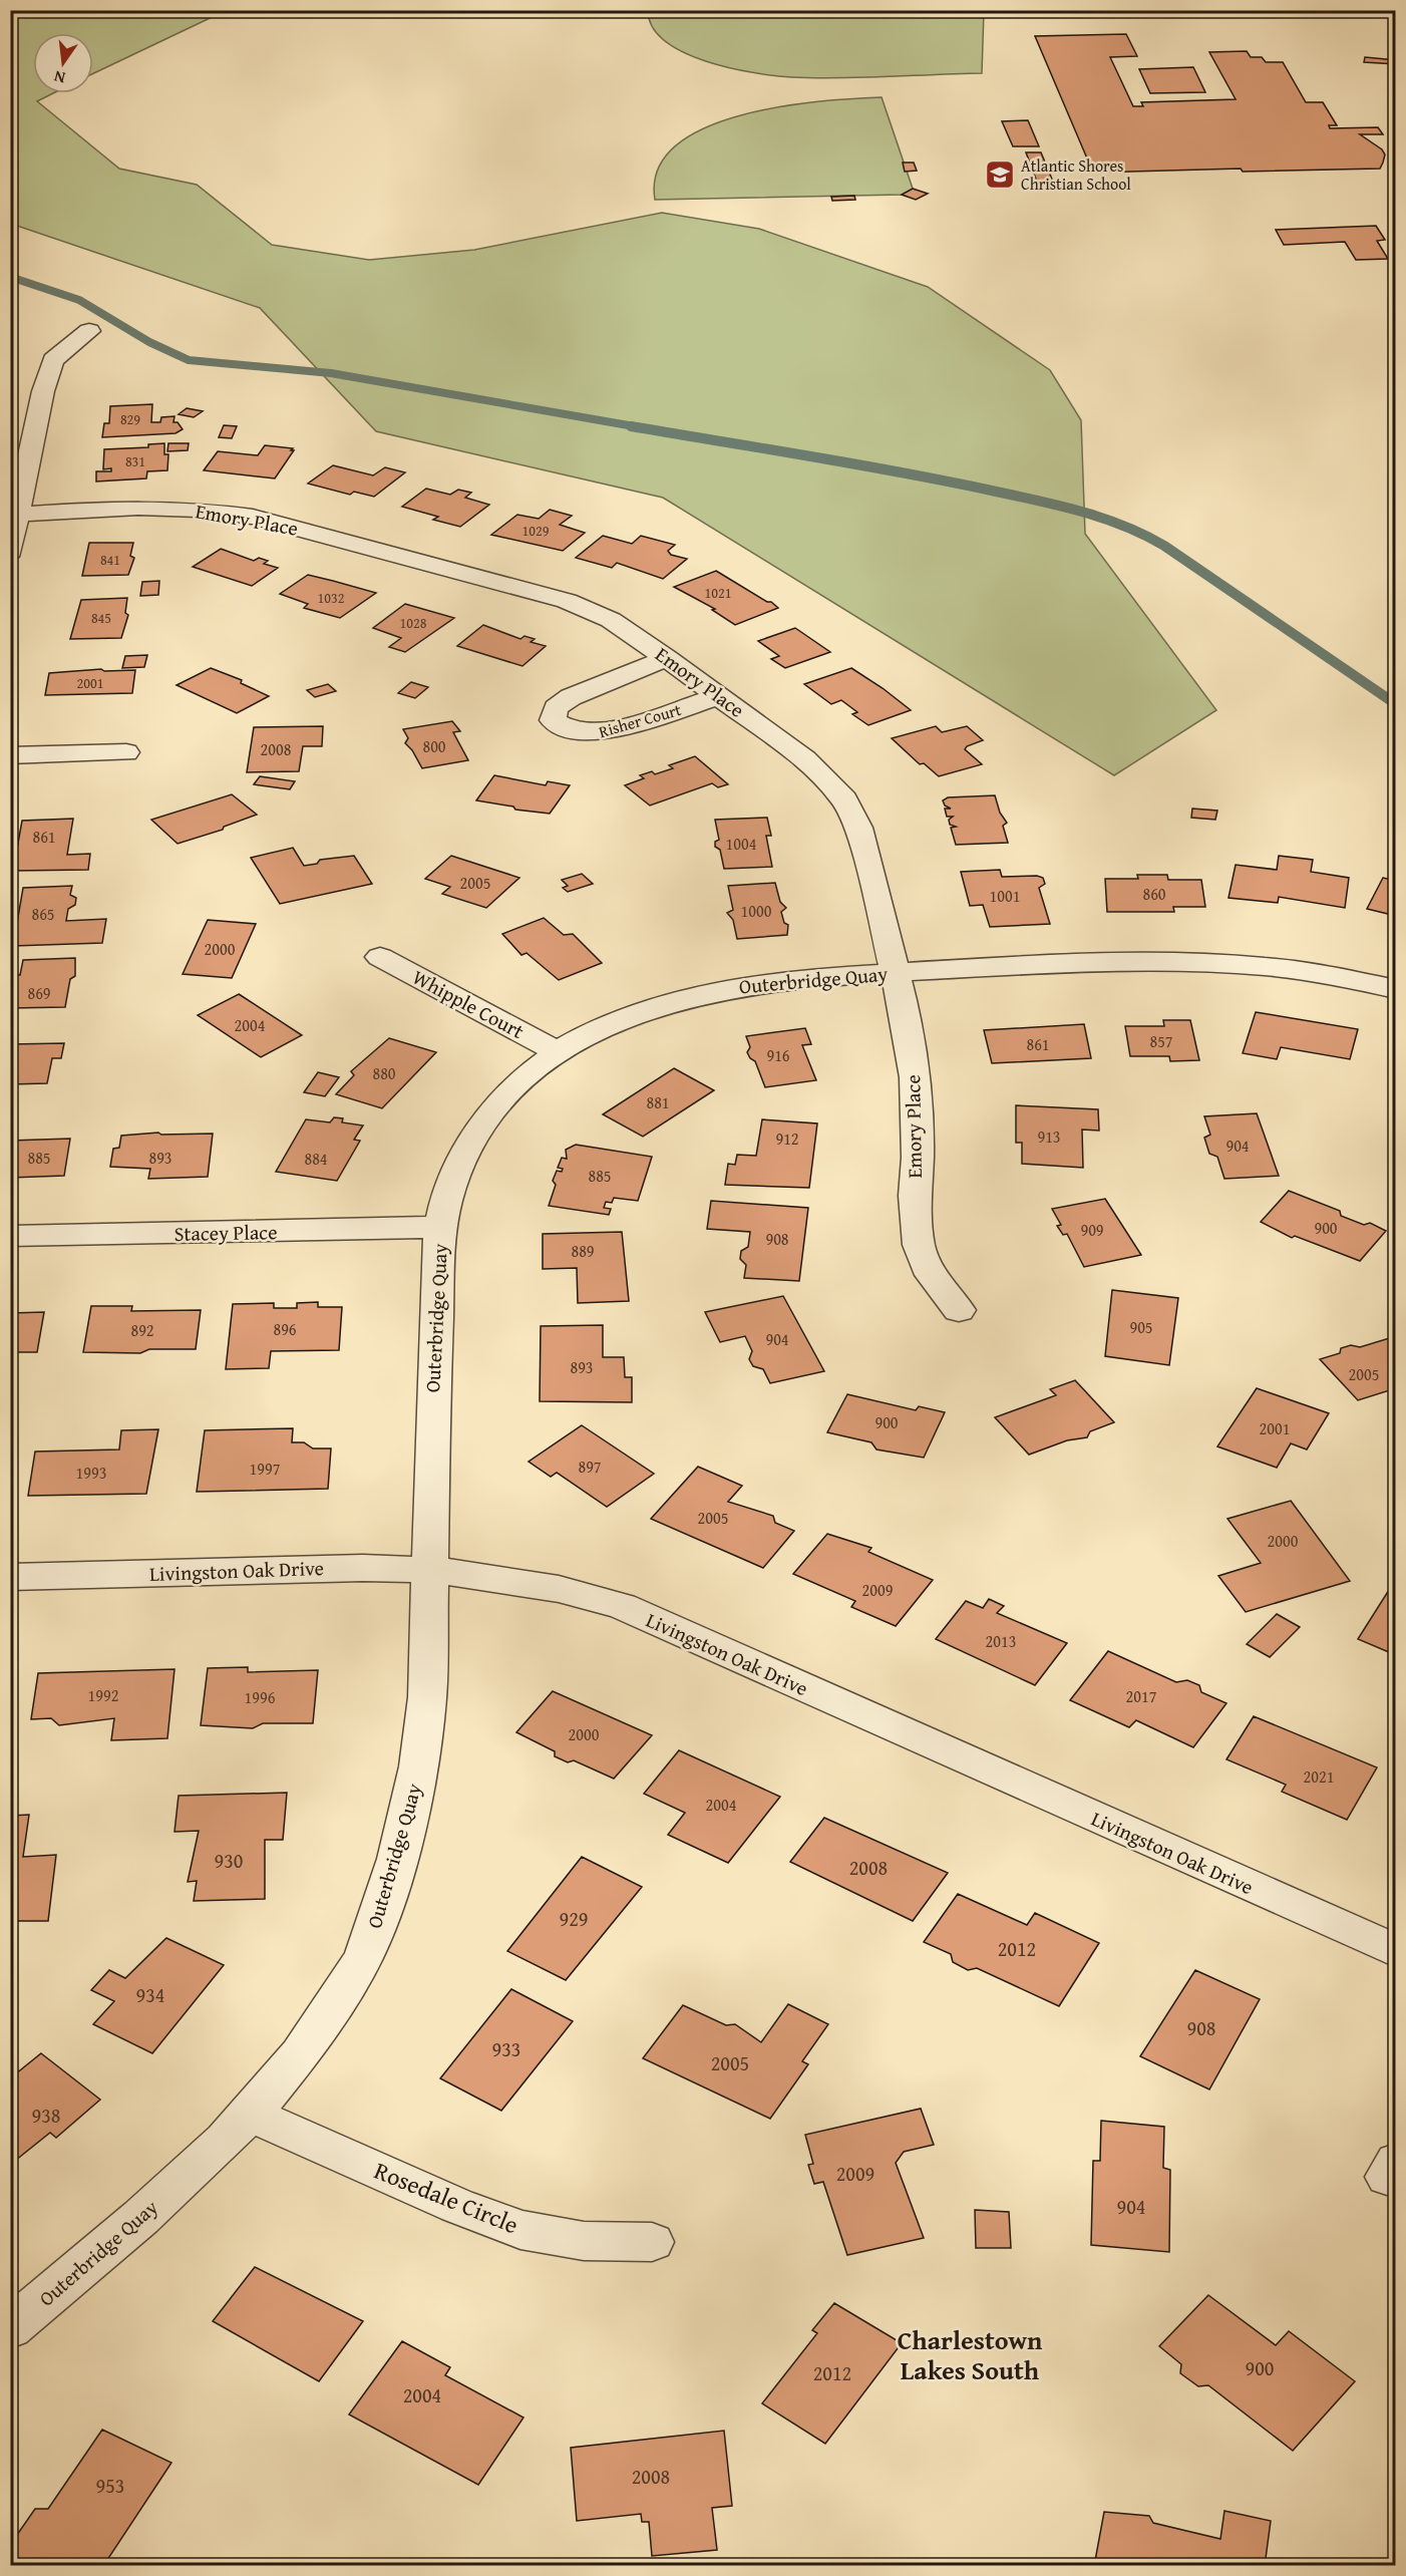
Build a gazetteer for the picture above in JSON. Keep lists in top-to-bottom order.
{
  "streets": {
    "street": [
      "Emory Place",
      "Risher Court",
      "Outerbridge Quay",
      "Whipple Court",
      "Stacey Place",
      "Livingston Oak Drive",
      "Rosedale Circle"
    ]
  },
  "crossings": [
    ["Emory Place", "Risher Court"],
    ["Emory Place", "Outerbridge Quay"],
    ["Outerbridge Quay", "Whipple Court"],
    ["Outerbridge Quay", "Stacey Place"],
    ["Outerbridge Quay", "Livingston Oak Drive"],
    ["Outerbridge Quay", "Rosedale Circle"]
  ],
  "districts": ["Charlestown Lakes South"],
  "places": {
    "school or university": ["Atlantic Shores Christian School"]
  },
  "house_numbers": [
    "829",
    "831",
    "1029",
    "841",
    "1021",
    "1032",
    "845",
    "1028",
    "2001",
    "800",
    "2008",
    "861",
    "1004",
    "2005",
    "860",
    "1001",
    "1000",
    "865",
    "2000",
    "869",
    "2004",
    "857",
    "861",
    "916",
    "880",
    "881",
    "913",
    "912",
    "904",
    "885",
    "893",
    "884",
    "885",
    "900",
    "909",
    "908",
    "889",
    "905",
    "896",
    "892",
    "904",
    "893",
    "2005",
    "900",
    "2001",
    "897",
    "1997",
    "1993",
    "2005",
    "2000",
    "2009",
    "2013",
    "1992",
    "2017",
    "1996",
    "2000",
    "2021",
    "2004",
    "930",
    "2008",
    "929",
    "2012",
    "934",
    "908",
    "933",
    "2005",
    "938",
    "2009",
    "904",
    "900",
    "2012",
    "2004",
    "2008",
    "953"
  ],
  "north": "bottom"
}
